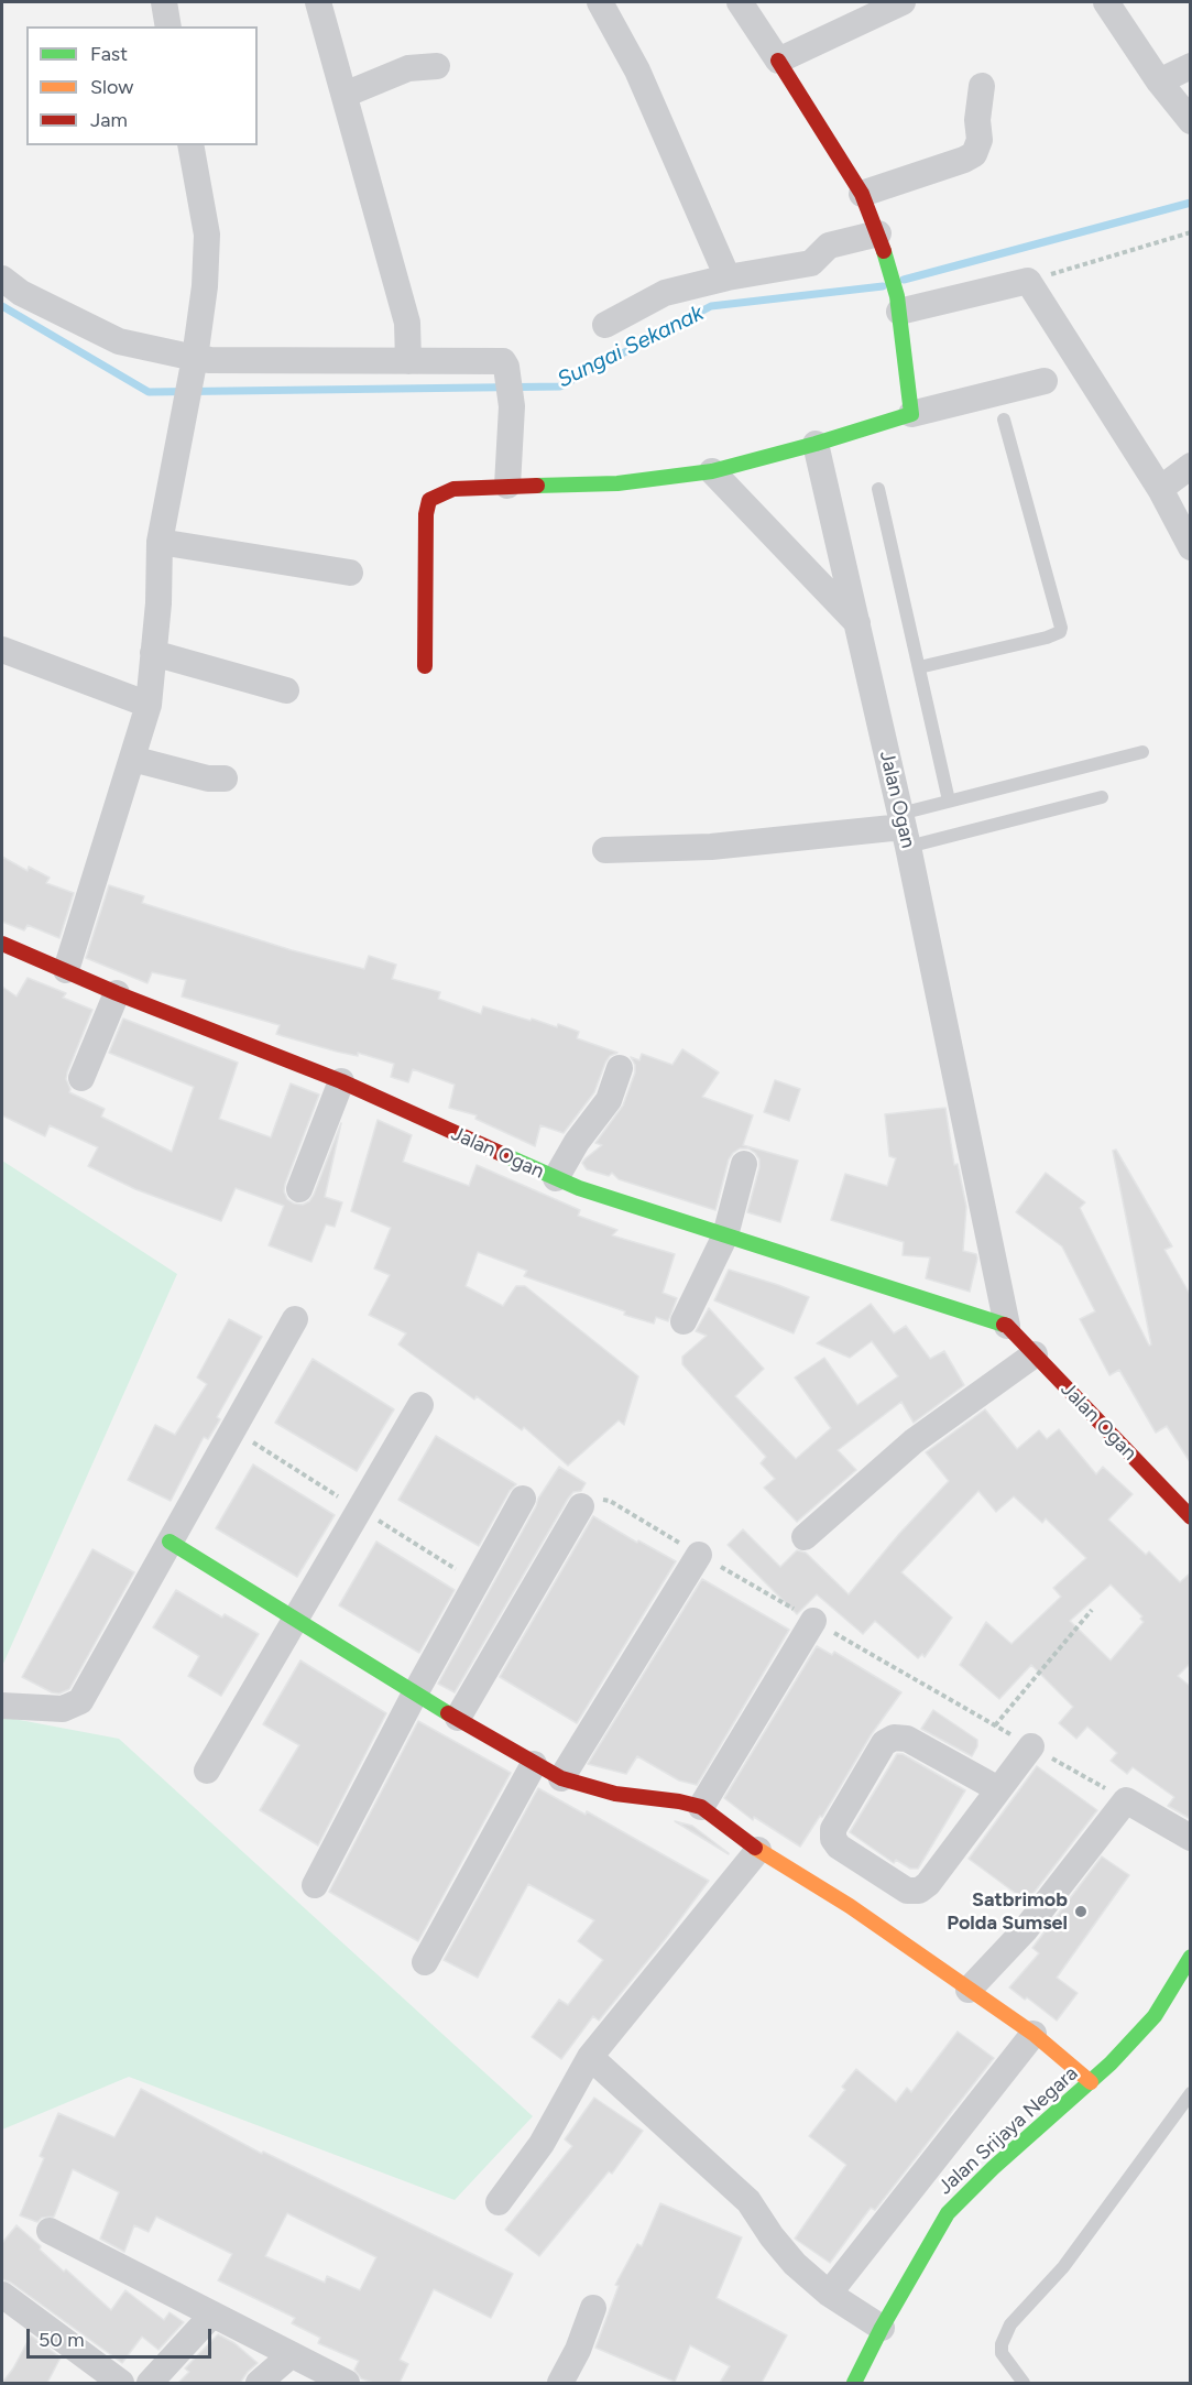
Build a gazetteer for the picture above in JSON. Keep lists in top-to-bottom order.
{
  "streets": {
    "street": ["Jalan Ogan", "Jalan Srijaya Negara"]
  },
  "water": ["Sungai Sekanak"],
  "places": ["Satbrimob Polda Sumsel"],
  "legend": ["Fast", "Slow", "Jam"],
  "scale_bar": "50 m"
}
